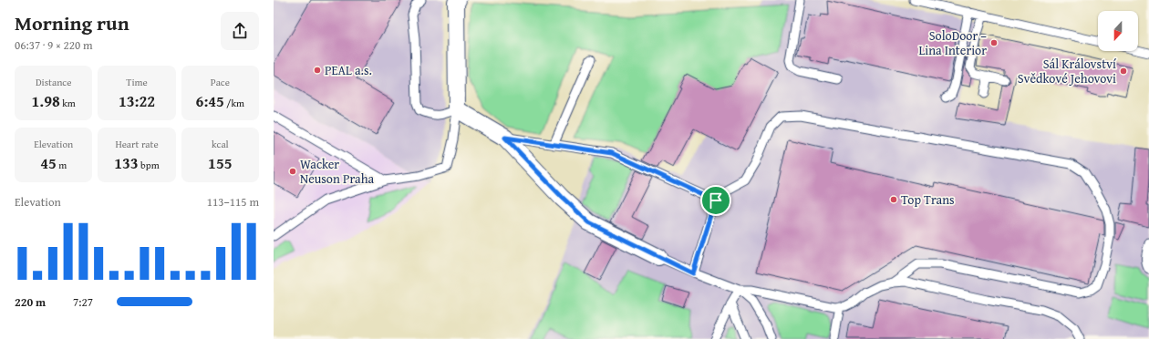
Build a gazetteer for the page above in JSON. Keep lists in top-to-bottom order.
{
  "places": [
    "SoloDoor – Lina Interior",
    "PEAL a.s.",
    "Sál Království Svědkové Jehovovi",
    "Wacker Neuson Praha",
    "Top Trans"
  ],
  "north": "bottom",
  "page": {
    "heading": ["Morning run", "06:37 · 9 × 220 m"],
    "stats": [
      ["Distance", "1.98 km"],
      ["Time", "13:22"],
      ["Pace", "6:45 /km"],
      ["Elevation", "45 m"],
      ["Heart rate", "133 bpm"],
      ["kcal", "155"]
    ],
    "chart": ["Elevation", "113–115 m"],
    "list": [
      {
        "name": "220 m",
        "note": "7:27"
      }
    ]
  }
}
